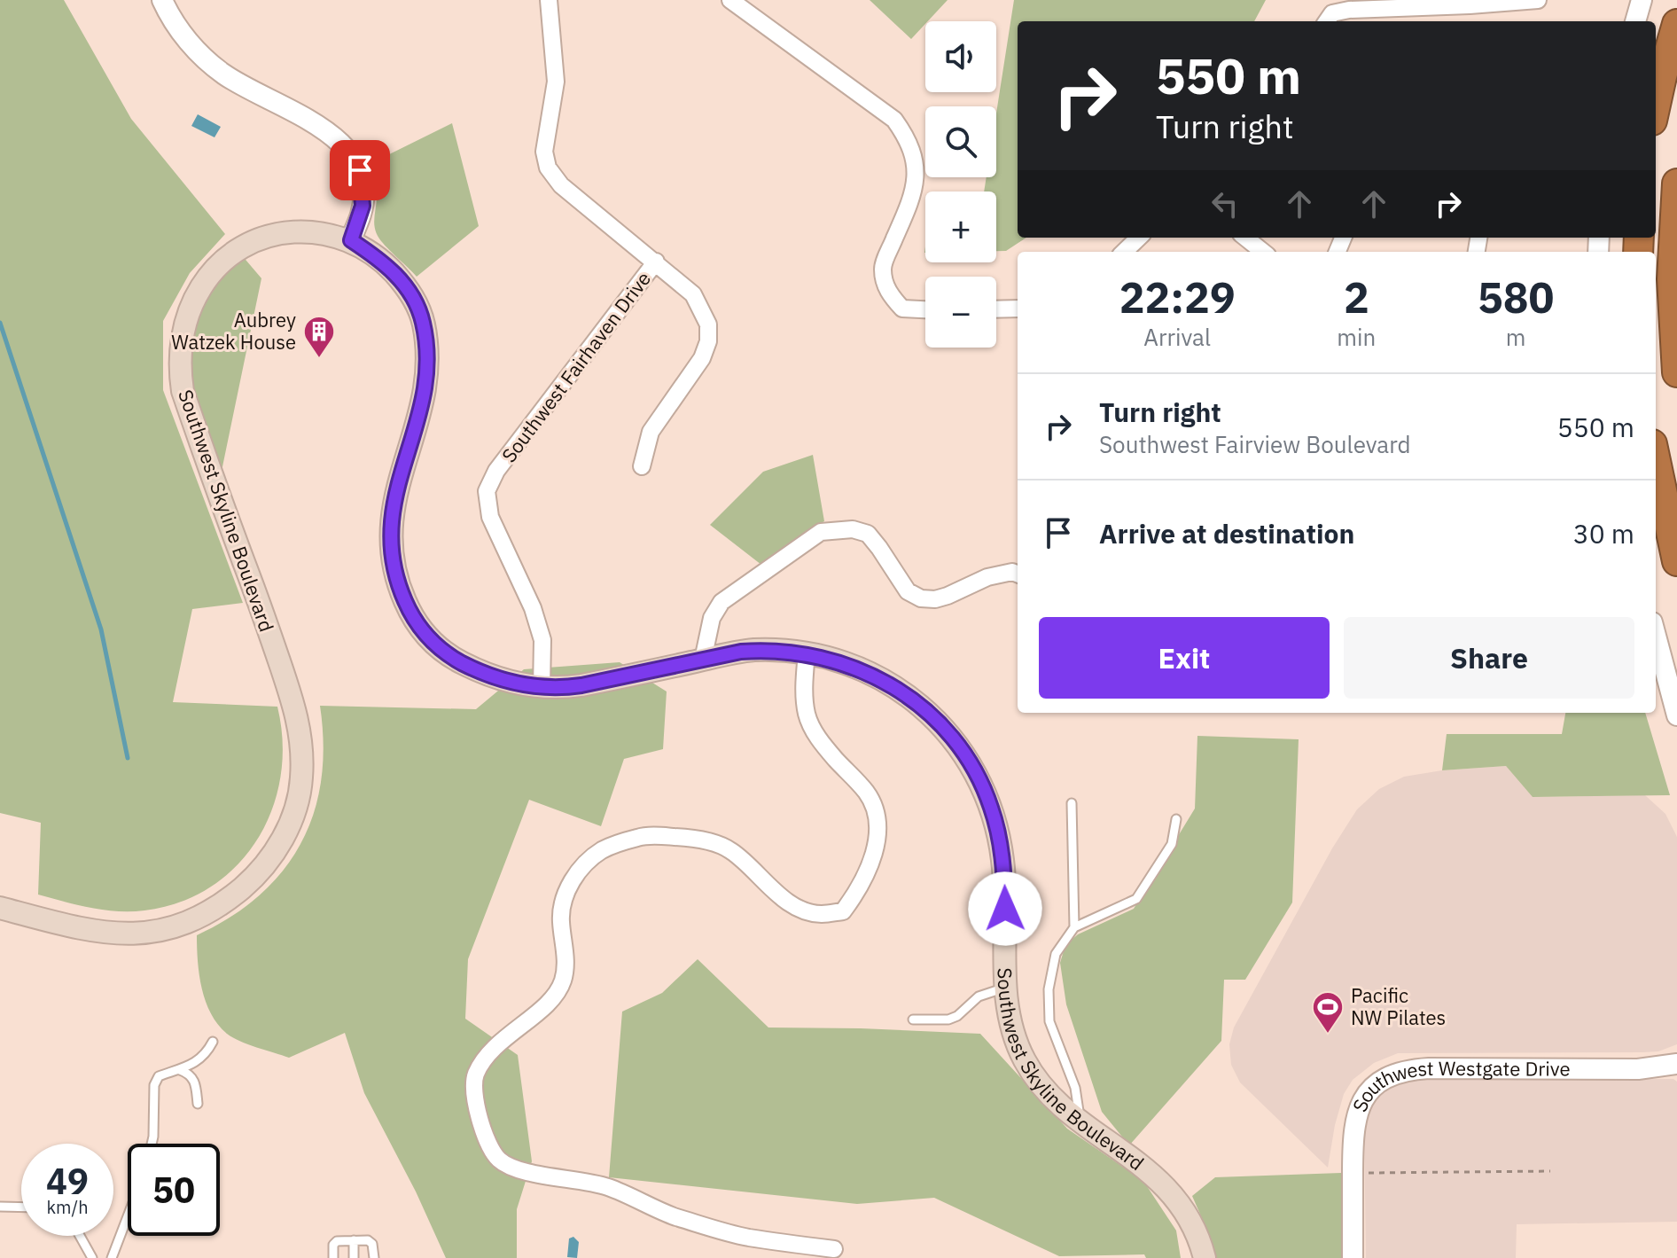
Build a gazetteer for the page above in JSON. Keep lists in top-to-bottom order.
{
  "streets": {
    "main road": ["Southwest Skyline Boulevard"],
    "street": ["Southwest Fairhaven Drive", "Southwest Westgate Drive"]
  },
  "crossings": [
    ["Southwest Fairhaven Drive", "Southwest Skyline Boulevard"]
  ],
  "places": {
    "building": ["Aubrey Watzek House"],
    "sports": ["Pacific NW Pilates"]
  },
  "page": {
    "map_buttons": ["+", "−"],
    "turn": ["550 m", "Turn right"],
    "eta": [
      "22:29",
      "Arrival",
      "2",
      "min",
      "580",
      "m"
    ],
    "list": [
      {
        "name": "Turn right",
        "note": "Southwest Fairview Boulevard",
        "value": "550 m"
      },
      {
        "name": "Arrive at destination",
        "value": "30 m"
      }
    ],
    "buttons": ["Exit", "Share"],
    "speed": "49 km/h",
    "limit": "50"
  }
}
